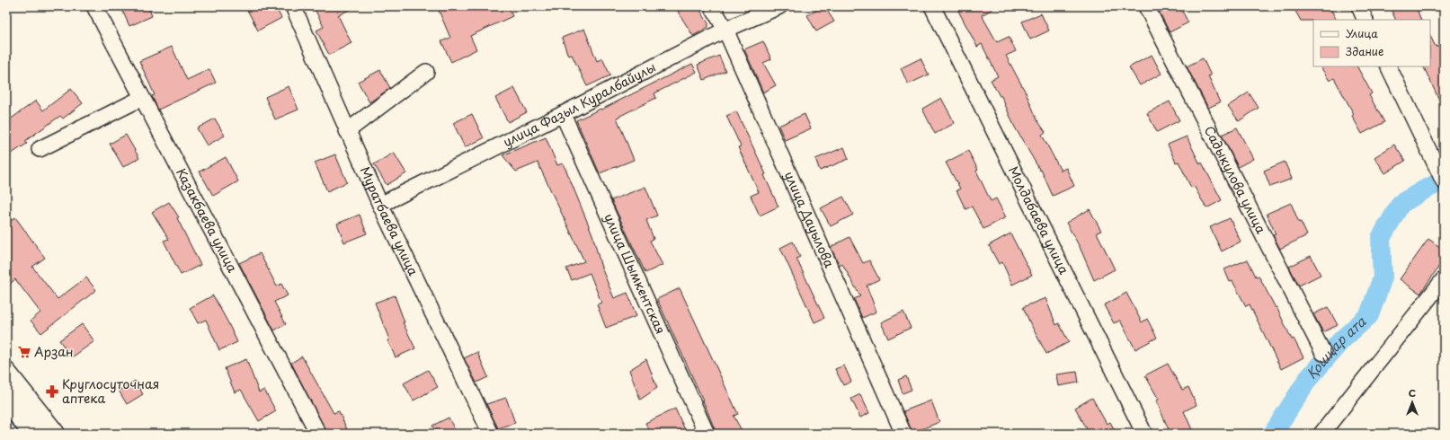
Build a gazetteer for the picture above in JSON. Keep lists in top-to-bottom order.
{
  "streets": {
    "street": [
      "улица Фазыл Куралбайулы",
      "Садыкулова улица",
      "улица Дауылова",
      "Казакбаева улица",
      "Молдабаева улица",
      "Муратбаева улица",
      "улица Шымкентская"
    ]
  },
  "crossings": [
    ["улица Фазыл Куралбайулы", "улица Дауылова"],
    ["улица Фазыл Куралбайулы", "Муратбаева улица"],
    ["улица Фазыл Куралбайулы", "улица Шымкентская"]
  ],
  "water": ["Қошқар ата"],
  "places": {
    "supermarket": ["Арзан"],
    "pharmacy": ["Круглосуточная аптека"]
  },
  "legend": ["Улица", "Здание"],
  "north": "top"
}
